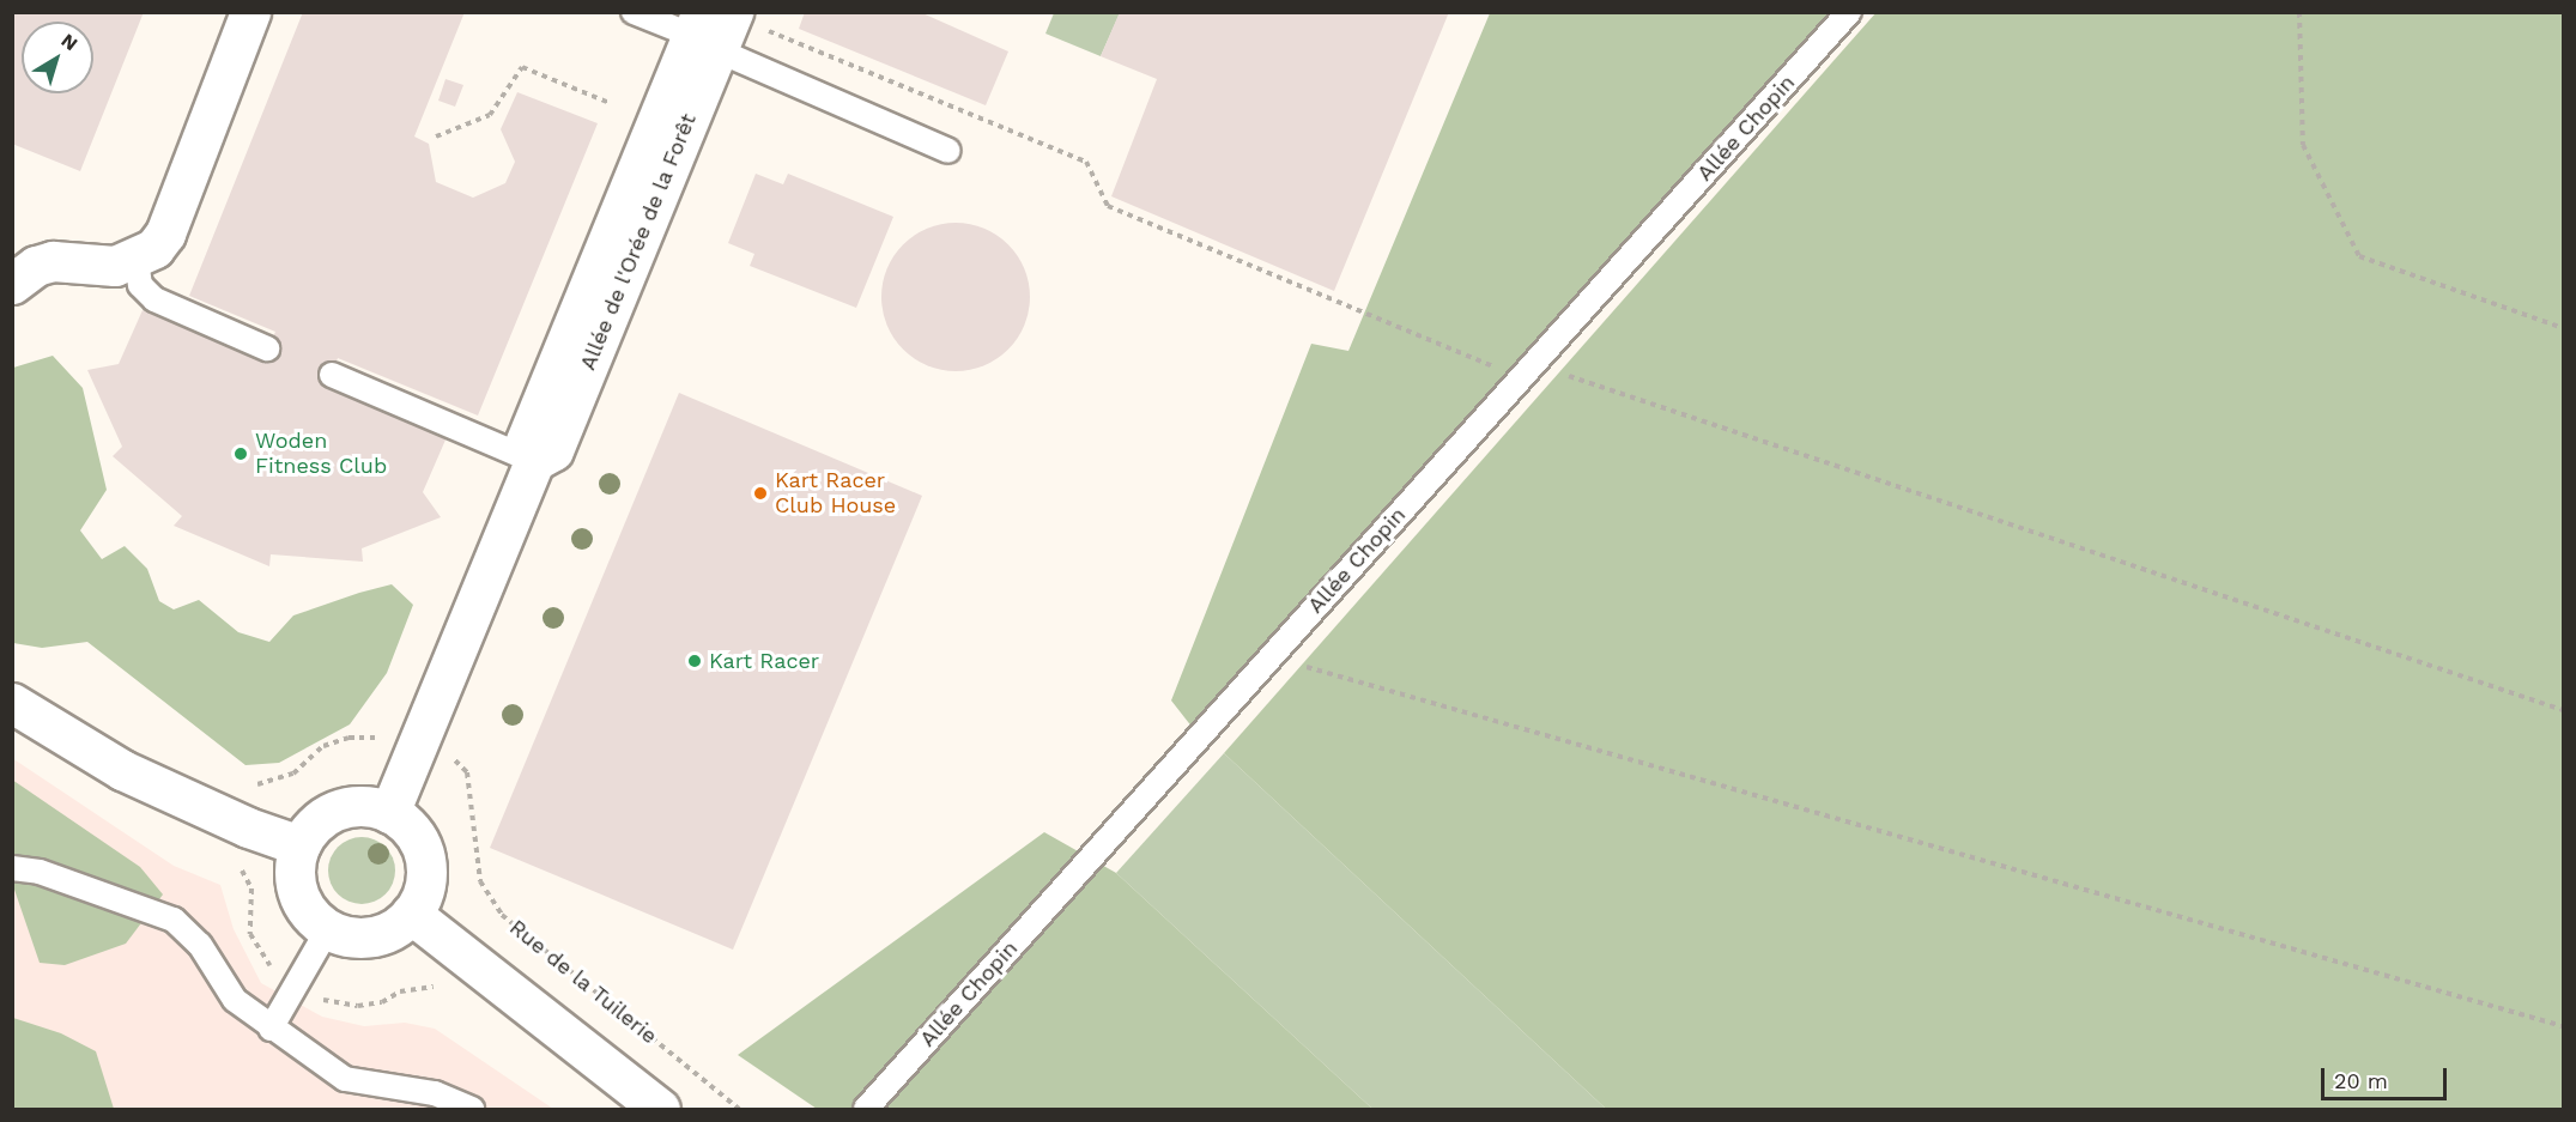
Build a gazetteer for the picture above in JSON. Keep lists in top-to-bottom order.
{
  "streets": {
    "street": ["Allée de l'Orée de la Forêt"],
    "lane": ["Allée Chopin"],
    "path": ["Rue de la Tuilerie"]
  },
  "places": ["Woden Fitness Club", "Kart Racer Club House", "Kart Racer"],
  "scale_bar": "20 m",
  "north": "top right"
}
